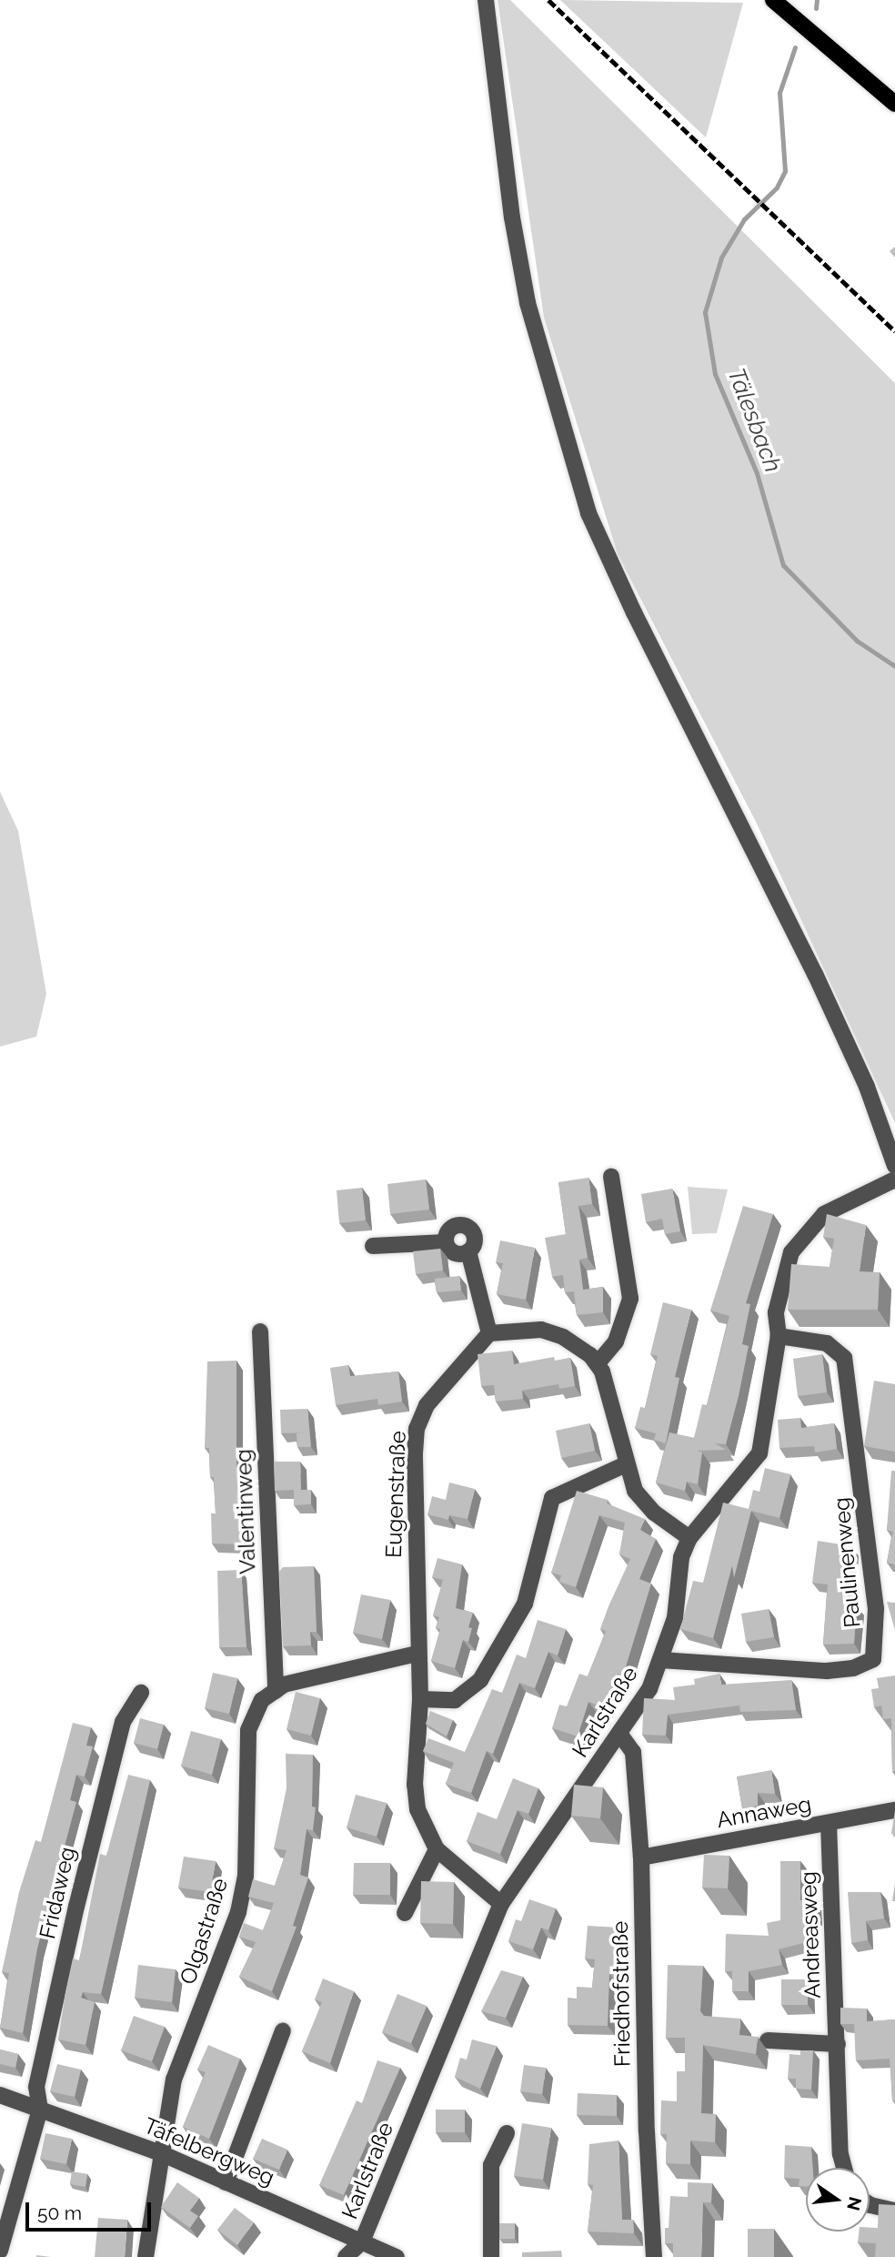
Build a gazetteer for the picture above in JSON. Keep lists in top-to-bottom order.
{
  "streets": {
    "street": [
      "Eugenstraße",
      "Valentinweg",
      "Paulinenweg",
      "Karlstraße",
      "Annaweg",
      "Fridaweg",
      "Olgastraße",
      "Andreasweg",
      "Friedhofstraße",
      "Täfelbergweg"
    ]
  },
  "crossings": [
    ["Eugenstraße", "Karlstraße"],
    ["Eugenstraße", "Olgastraße"],
    ["Valentinweg", "Olgastraße"],
    ["Paulinenweg", "Karlstraße"],
    ["Karlstraße", "Friedhofstraße"],
    ["Karlstraße", "Täfelbergweg"],
    ["Annaweg", "Andreasweg"],
    ["Annaweg", "Friedhofstraße"],
    ["Fridaweg", "Täfelbergweg"],
    ["Olgastraße", "Täfelbergweg"]
  ],
  "water": ["Tälesbach"],
  "scale_bar": "50 m",
  "north": "right"
}
